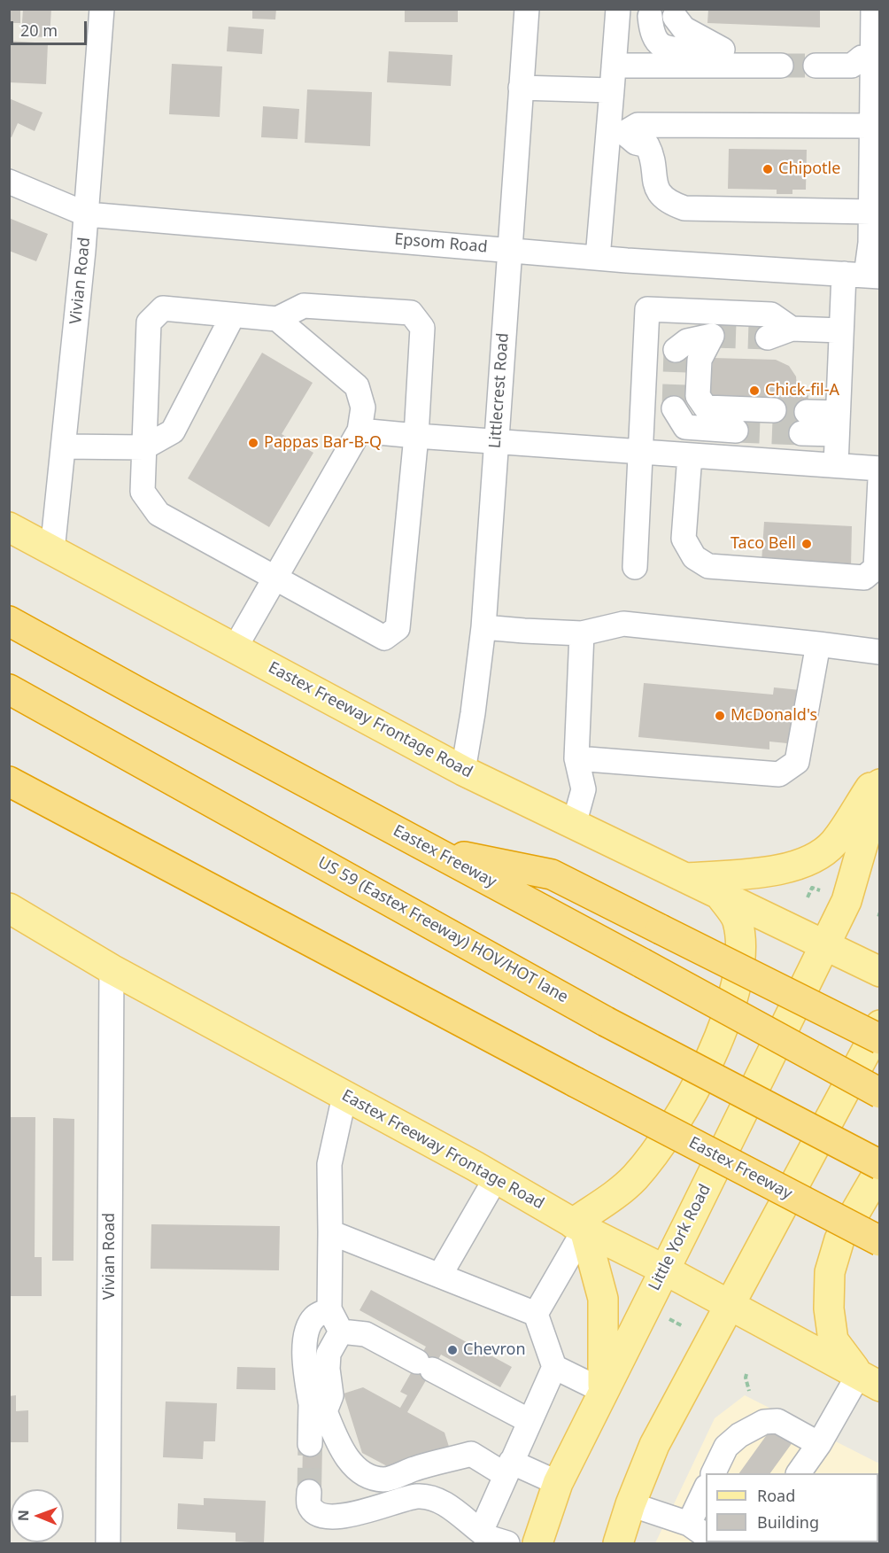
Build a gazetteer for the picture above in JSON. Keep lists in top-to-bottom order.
{
  "streets": {
    "highway": ["Eastex Freeway", "US 59 (Eastex Freeway) HOV/HOT lane"],
    "main road": ["Eastex Freeway Frontage Road", "Little York Road"],
    "street": ["Epsom Road", "Vivian Road", "Littlecrest Road"]
  },
  "crossings": [
    ["Epsom Road", "Vivian Road"],
    ["Epsom Road", "Littlecrest Road"],
    ["Vivian Road", "Eastex Freeway Frontage Road"],
    ["Littlecrest Road", "Eastex Freeway Frontage Road"],
    ["Eastex Freeway Frontage Road", "Little York Road"]
  ],
  "places": [
    "Chipotle",
    "Chick-fil-A",
    "Pappas Bar-B-Q",
    "Taco Bell",
    "McDonald's",
    "Chevron"
  ],
  "legend": ["Road", "Building"],
  "scale_bar": "20 m",
  "north": "left"
}
